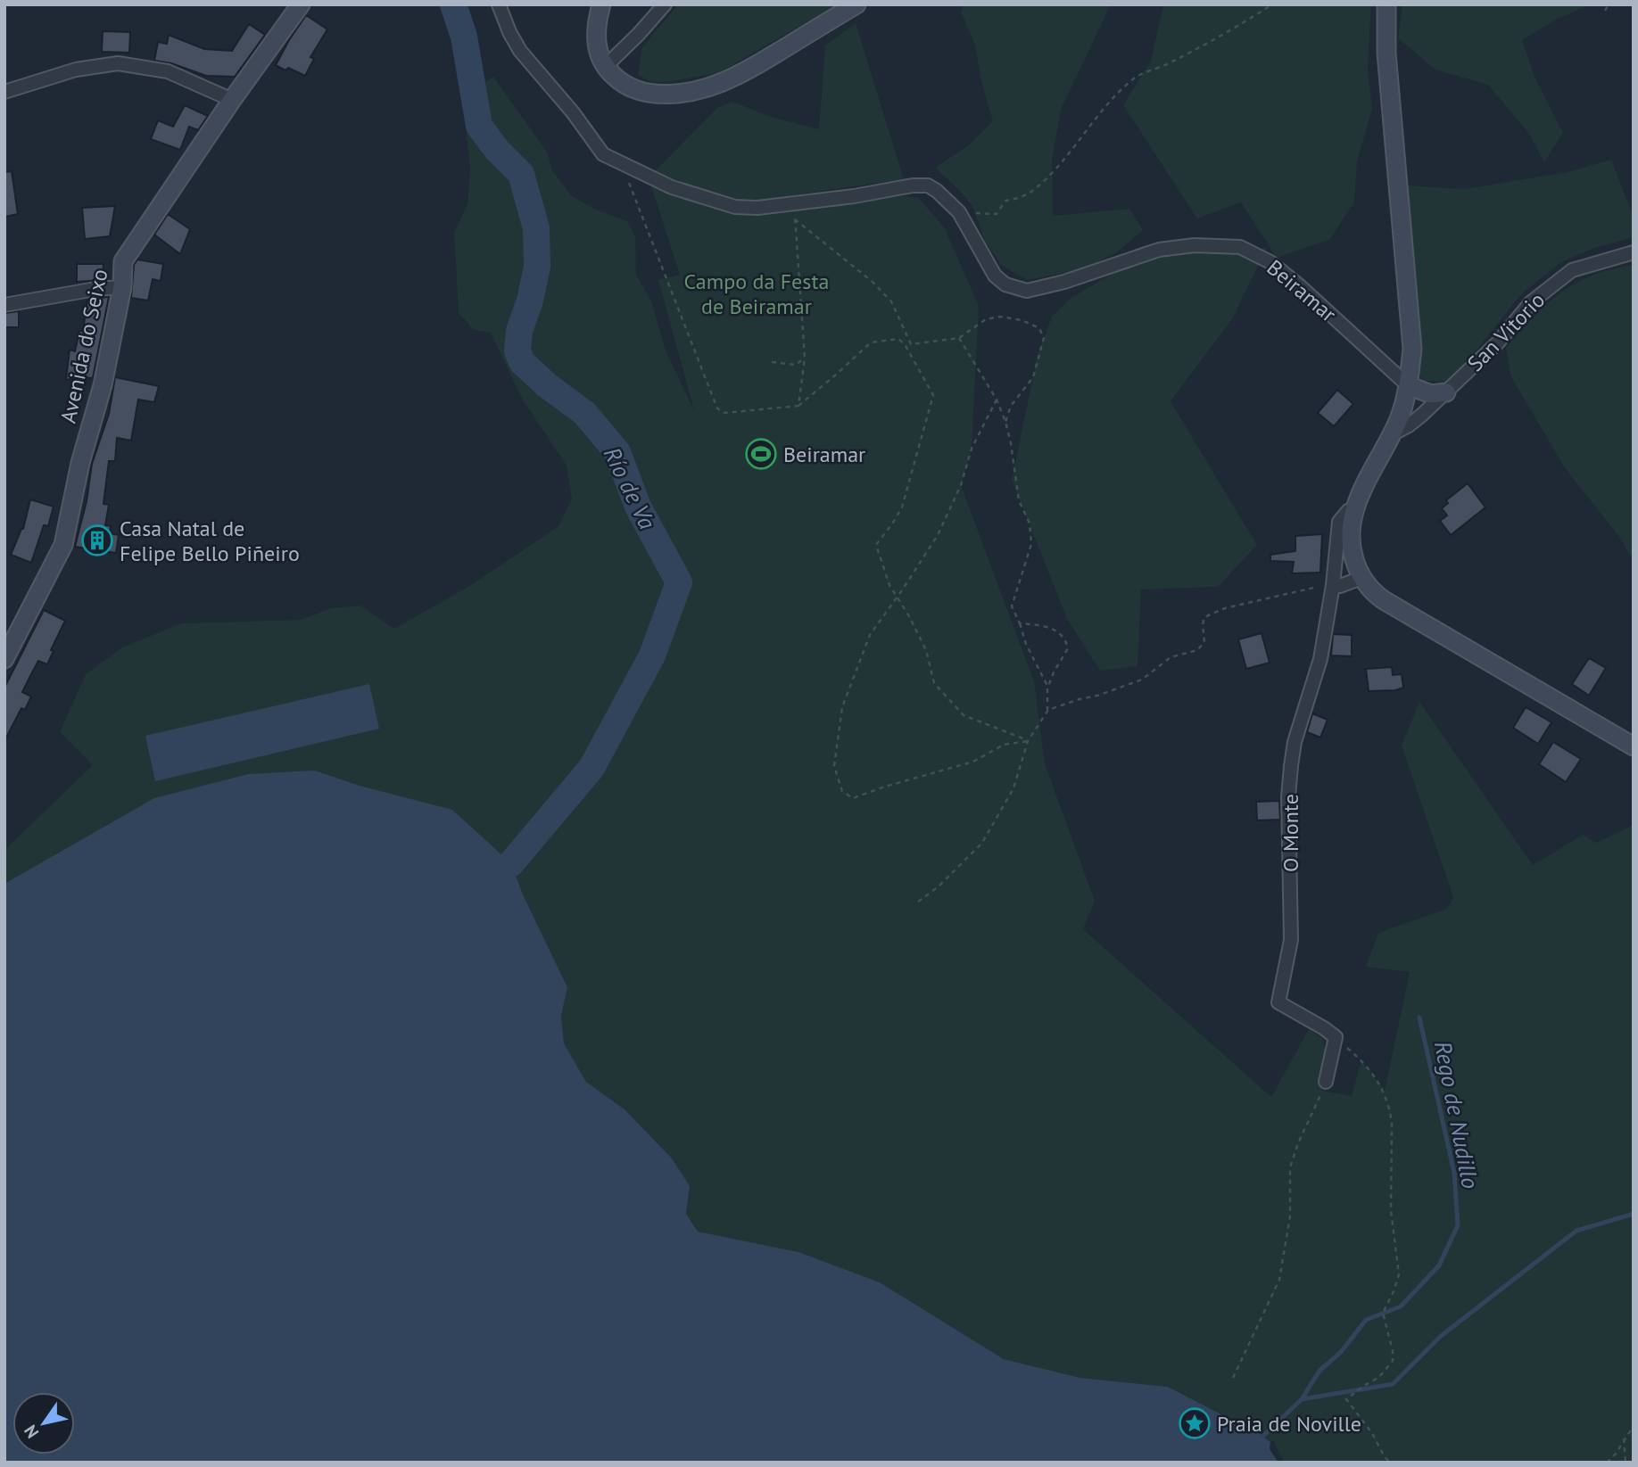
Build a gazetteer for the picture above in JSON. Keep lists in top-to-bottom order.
{
  "streets": {
    "street": [
      "Beiramar",
      "San Vitorio",
      "Avenida do Seixo",
      "O Monte"
    ]
  },
  "water": ["Río de Va", "Rego de Nudillo"],
  "parks": ["Campo da Festa de Beiramar"],
  "places": {
    "sports": ["Beiramar"],
    "building": ["Casa Natal de Felipe Bello Piñeiro"],
    "place": ["Praia de Noville"]
  },
  "north": "bottom left"
}
